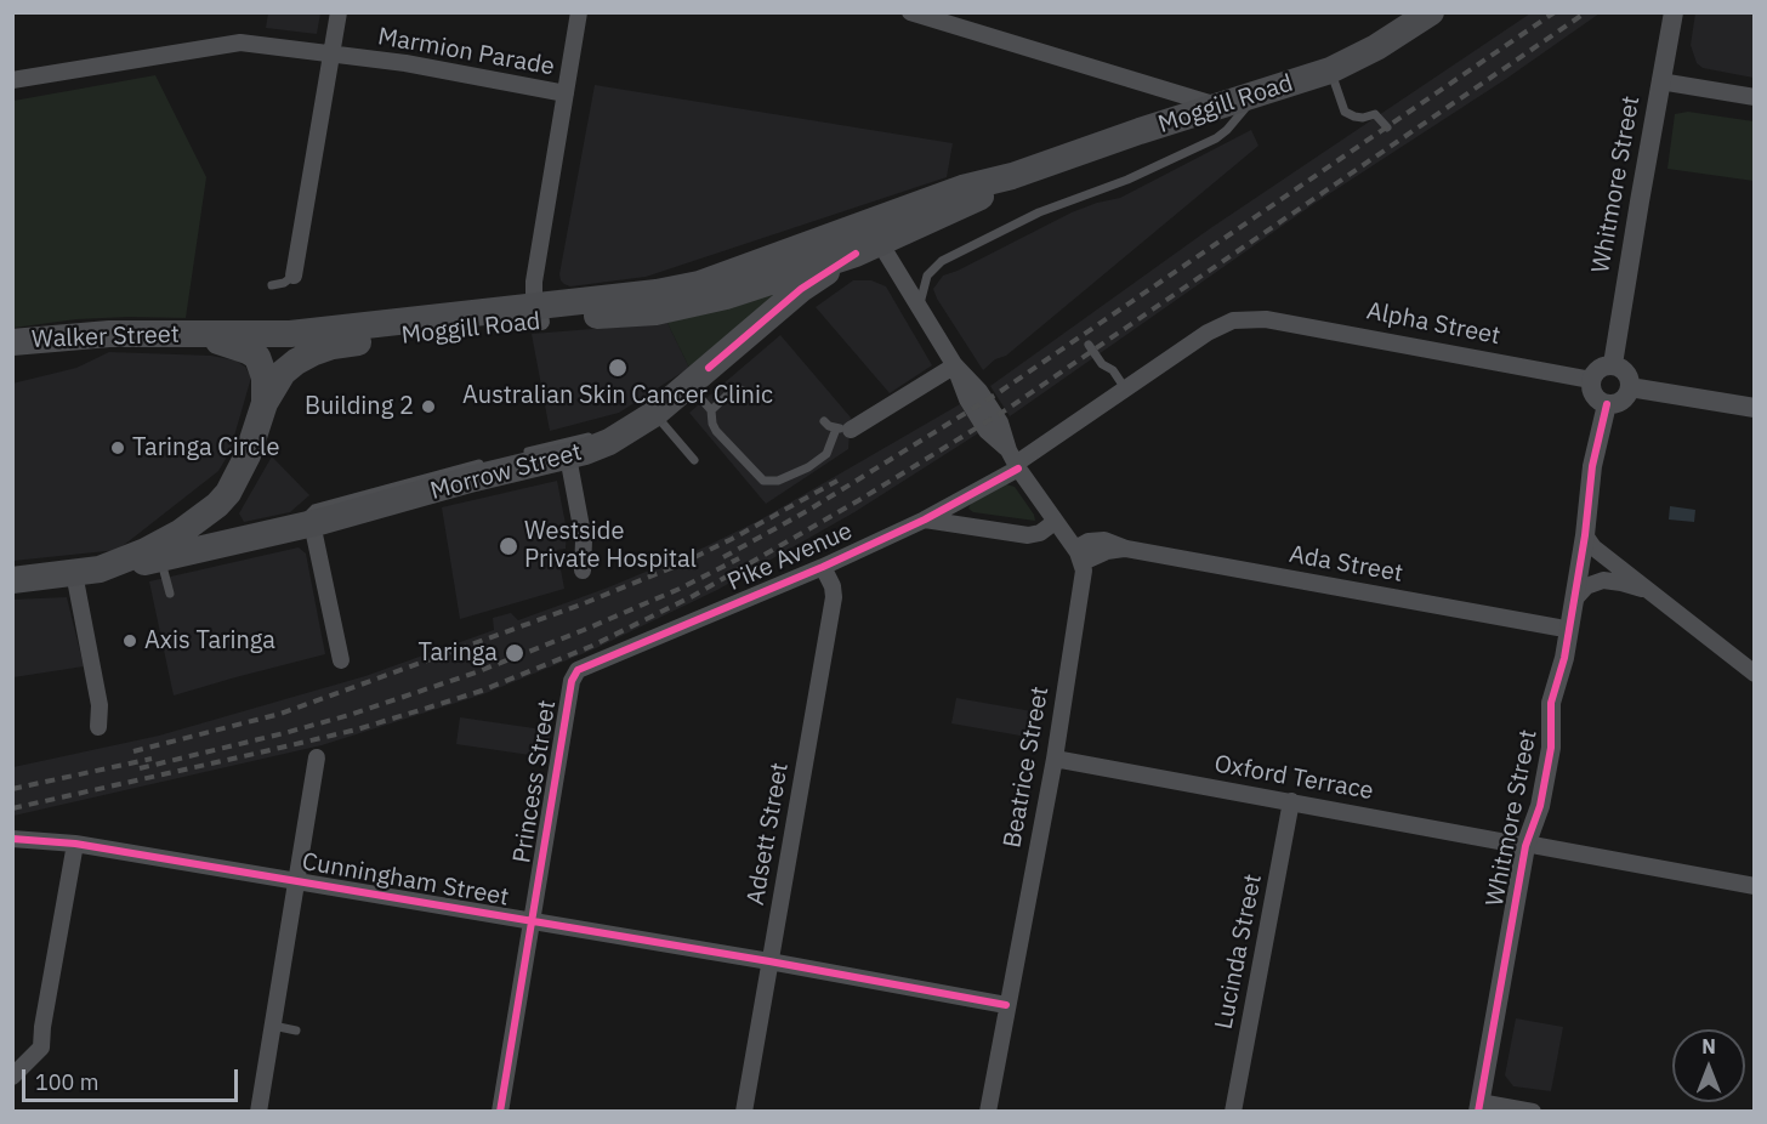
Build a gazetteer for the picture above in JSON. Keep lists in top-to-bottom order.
{
  "streets": {
    "highway": ["Moggill Road", "Walker Street", "Morrow Street"],
    "street": [
      "Marmion Parade",
      "Whitmore Street",
      "Alpha Street",
      "Pike Avenue",
      "Ada Street",
      "Beatrice Street",
      "Oxford Terrace",
      "Princess Street",
      "Adsett Street",
      "Cunningham Street",
      "Lucinda Street"
    ]
  },
  "crossings": [
    ["Moggill Road", "Walker Street"],
    ["Moggill Road", "Morrow Street"],
    ["Whitmore Street", "Alpha Street"],
    ["Whitmore Street", "Ada Street"],
    ["Whitmore Street", "Oxford Terrace"],
    ["Alpha Street", "Pike Avenue"],
    ["Pike Avenue", "Princess Street"],
    ["Pike Avenue", "Adsett Street"],
    ["Ada Street", "Beatrice Street"],
    ["Beatrice Street", "Oxford Terrace"],
    ["Beatrice Street", "Cunningham Street"],
    ["Oxford Terrace", "Lucinda Street"],
    ["Princess Street", "Cunningham Street"],
    ["Adsett Street", "Cunningham Street"]
  ],
  "places": [
    "Australian Skin Cancer Clinic",
    "Building 2",
    "Taringa Circle",
    "Westside Private Hospital",
    "Axis Taringa",
    "Taringa"
  ],
  "scale_bar": "100 m",
  "north": "top"
}
